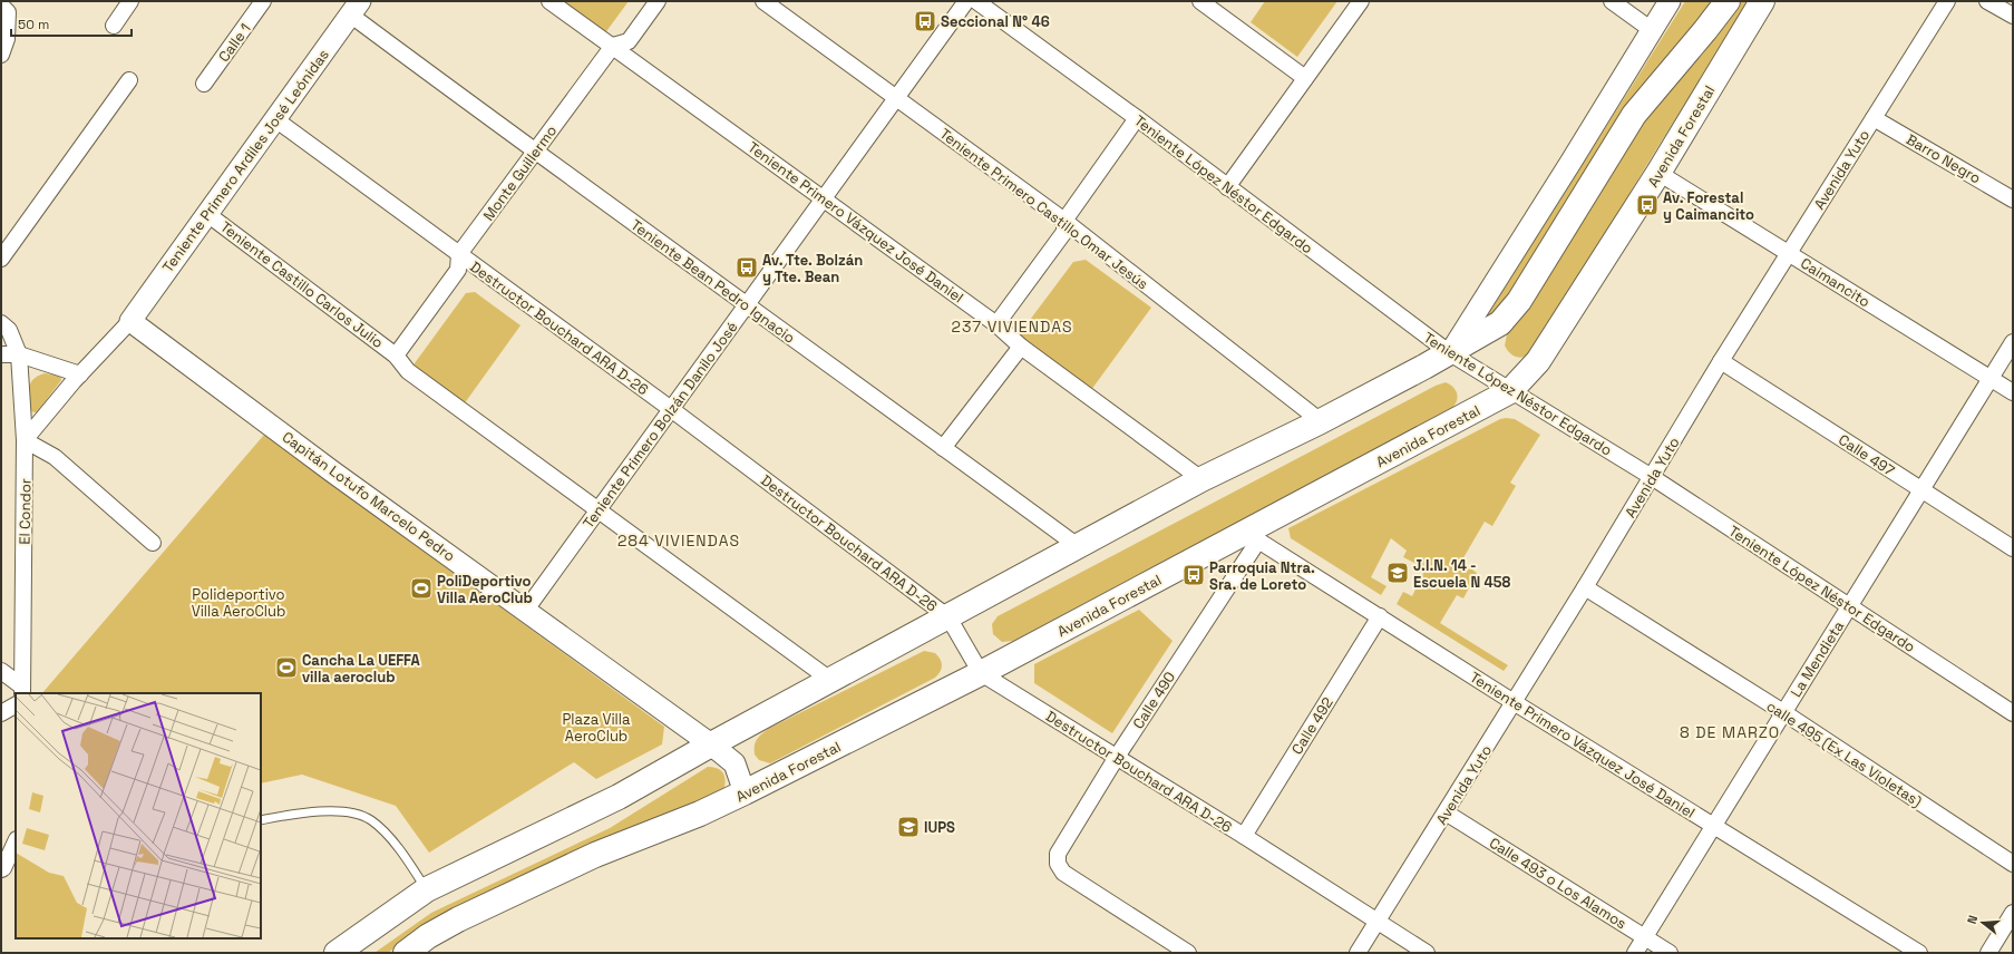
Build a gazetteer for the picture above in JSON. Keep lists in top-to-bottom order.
{
  "streets": {
    "main road": ["Avenida Forestal"],
    "street": [
      "Calle 1",
      "Barro Negro",
      "Teniente Primero Ardiles José Leónidas",
      "Avenida Yuto",
      "Monte Guillermo",
      "Teniente López Néstor Edgardo",
      "Teniente Primero Castillo Omar Jesús",
      "Teniente Primero Vázquez José Daniel",
      "Teniente Bean Pedro Ignacio",
      "Caimancito",
      "Teniente Castillo Carlos Julio",
      "Destructor Bouchard ARA D-26",
      "Teniente Primero Bolzán Danilo José",
      "Calle 497",
      "Capitán Lotufo Marcelo Pedro",
      "El Condor",
      "La Mendieta",
      "Calle 490",
      "Calle 492",
      "calle 495 (Ex Las Violetas)",
      "Calle 493 o Los Alamos"
    ]
  },
  "crossings": [
    ["Avenida Forestal", "Teniente López Néstor Edgardo"],
    ["Avenida Forestal", "Teniente Primero Vázquez José Daniel"],
    ["Avenida Forestal", "Caimancito"],
    ["Avenida Forestal", "Destructor Bouchard ARA D-26"],
    ["Avenida Forestal", "Capitán Lotufo Marcelo Pedro"],
    ["Avenida Forestal", "Calle 490"],
    ["Barro Negro", "Avenida Yuto"],
    ["Teniente Primero Ardiles José Leónidas", "Teniente Bean Pedro Ignacio"],
    ["Teniente Primero Ardiles José Leónidas", "Teniente Castillo Carlos Julio"],
    ["Teniente Primero Ardiles José Leónidas", "Destructor Bouchard ARA D-26"],
    ["Teniente Primero Ardiles José Leónidas", "Capitán Lotufo Marcelo Pedro"],
    ["Avenida Yuto", "Teniente López Néstor Edgardo"],
    ["Avenida Yuto", "Teniente Primero Vázquez José Daniel"],
    ["Avenida Yuto", "Caimancito"],
    ["Avenida Yuto", "Destructor Bouchard ARA D-26"],
    ["Avenida Yuto", "Calle 497"],
    ["Avenida Yuto", "calle 495 (Ex Las Violetas)"],
    ["Avenida Yuto", "Calle 493 o Los Alamos"],
    ["Monte Guillermo", "Teniente Primero Vázquez José Daniel"],
    ["Monte Guillermo", "Teniente Bean Pedro Ignacio"],
    ["Monte Guillermo", "Teniente Castillo Carlos Julio"],
    ["Monte Guillermo", "Destructor Bouchard ARA D-26"],
    ["Teniente López Néstor Edgardo", "La Mendieta"],
    ["Teniente Primero Castillo Omar Jesús", "Teniente Primero Bolzán Danilo José"],
    ["Teniente Primero Vázquez José Daniel", "Teniente Primero Bolzán Danilo José"],
    ["Teniente Primero Vázquez José Daniel", "La Mendieta"],
    ["Teniente Primero Vázquez José Daniel", "Calle 490"],
    ["Teniente Primero Vázquez José Daniel", "Calle 492"],
    ["Teniente Bean Pedro Ignacio", "Teniente Primero Bolzán Danilo José"],
    ["Caimancito", "La Mendieta"],
    ["Teniente Castillo Carlos Julio", "Teniente Primero Bolzán Danilo José"],
    ["Destructor Bouchard ARA D-26", "Teniente Primero Bolzán Danilo José"],
    ["Destructor Bouchard ARA D-26", "Calle 490"],
    ["Destructor Bouchard ARA D-26", "Calle 492"],
    ["Teniente Primero Bolzán Danilo José", "Capitán Lotufo Marcelo Pedro"],
    ["Calle 497", "La Mendieta"],
    ["La Mendieta", "calle 495 (Ex Las Violetas)"],
    ["La Mendieta", "Calle 493 o Los Alamos"]
  ],
  "districts": ["237 VIVIENDAS", "284 VIVIENDAS", "8 DE MARZO"],
  "parks": ["Polideportivo Villa AeroClub", "Plaza Villa AeroClub"],
  "places": {
    "bus stop": [
      "Seccional N° 46",
      "Av. Forestal y Caimancito",
      "Av. Tte. Bolzán y Tte. Bean",
      "Parroquia Ntra. Sra. de Loreto"
    ],
    "school or university": ["J.I.N. 14 - Escuela N 458", "IUPS"],
    "sports": ["PoliDeportivo Villa AeroClub", "Cancha La UEFFA villa aeroclub"]
  },
  "scale_bar": "50 m",
  "north": "left"
}
